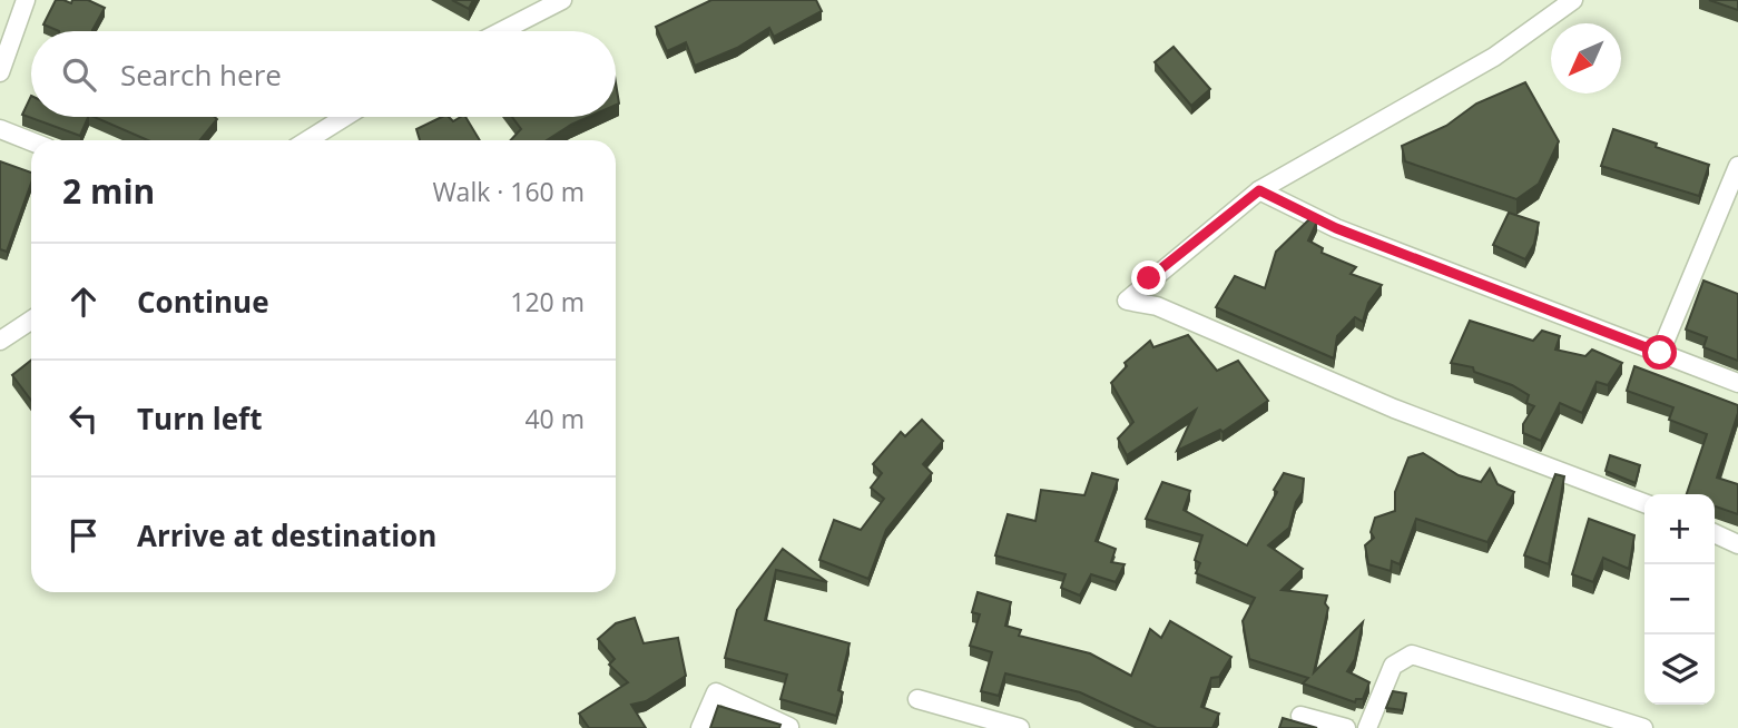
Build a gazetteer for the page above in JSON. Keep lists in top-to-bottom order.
{
  "north": "bottom left",
  "page": {
    "search": "Search here",
    "heading": ["2 min", "Walk · 160 m"],
    "list": [
      ["Continue", "120 m"],
      ["Turn left", "40 m"],
      "Arrive at destination"
    ],
    "map_buttons": ["+", "−"]
  }
}
